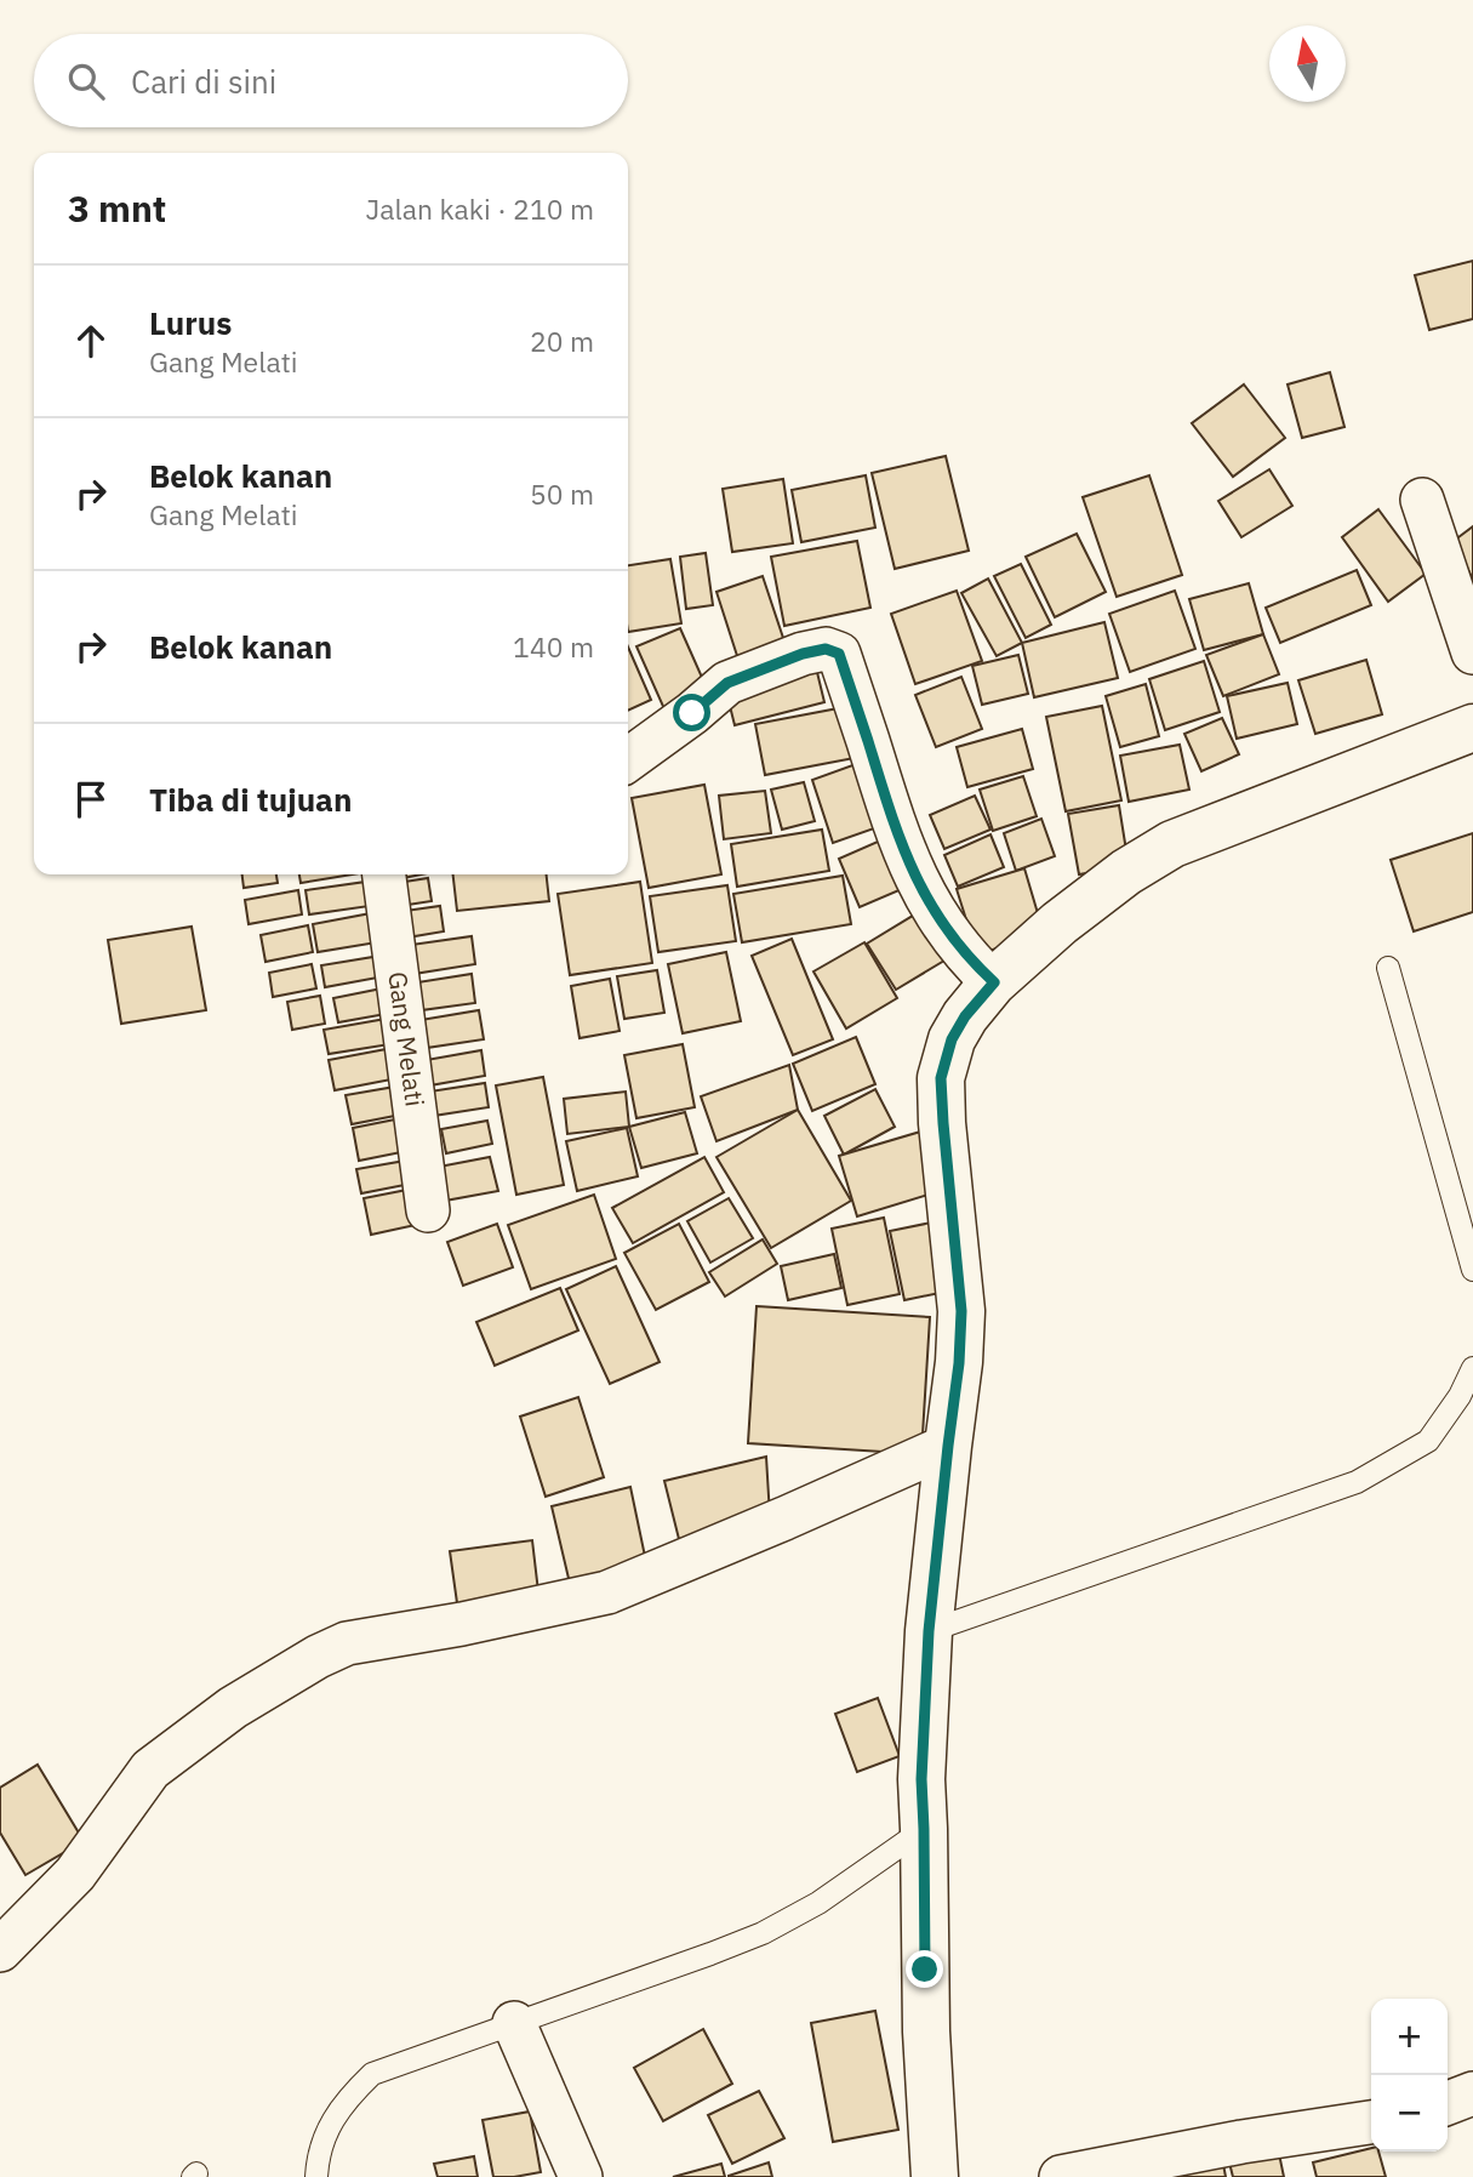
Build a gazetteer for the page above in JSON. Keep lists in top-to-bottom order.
{
  "streets": {
    "street": ["Gang Melati"]
  },
  "north": "top",
  "page": {
    "search": "Cari di sini",
    "heading": ["3 mnt", "Jalan kaki · 210 m"],
    "list": [
      ["Lurus", "Gang Melati", "20 m"],
      ["Belok kanan", "Gang Melati", "50 m"],
      ["Belok kanan", "140 m"],
      "Tiba di tujuan"
    ],
    "map_buttons": ["+", "−"]
  }
}
